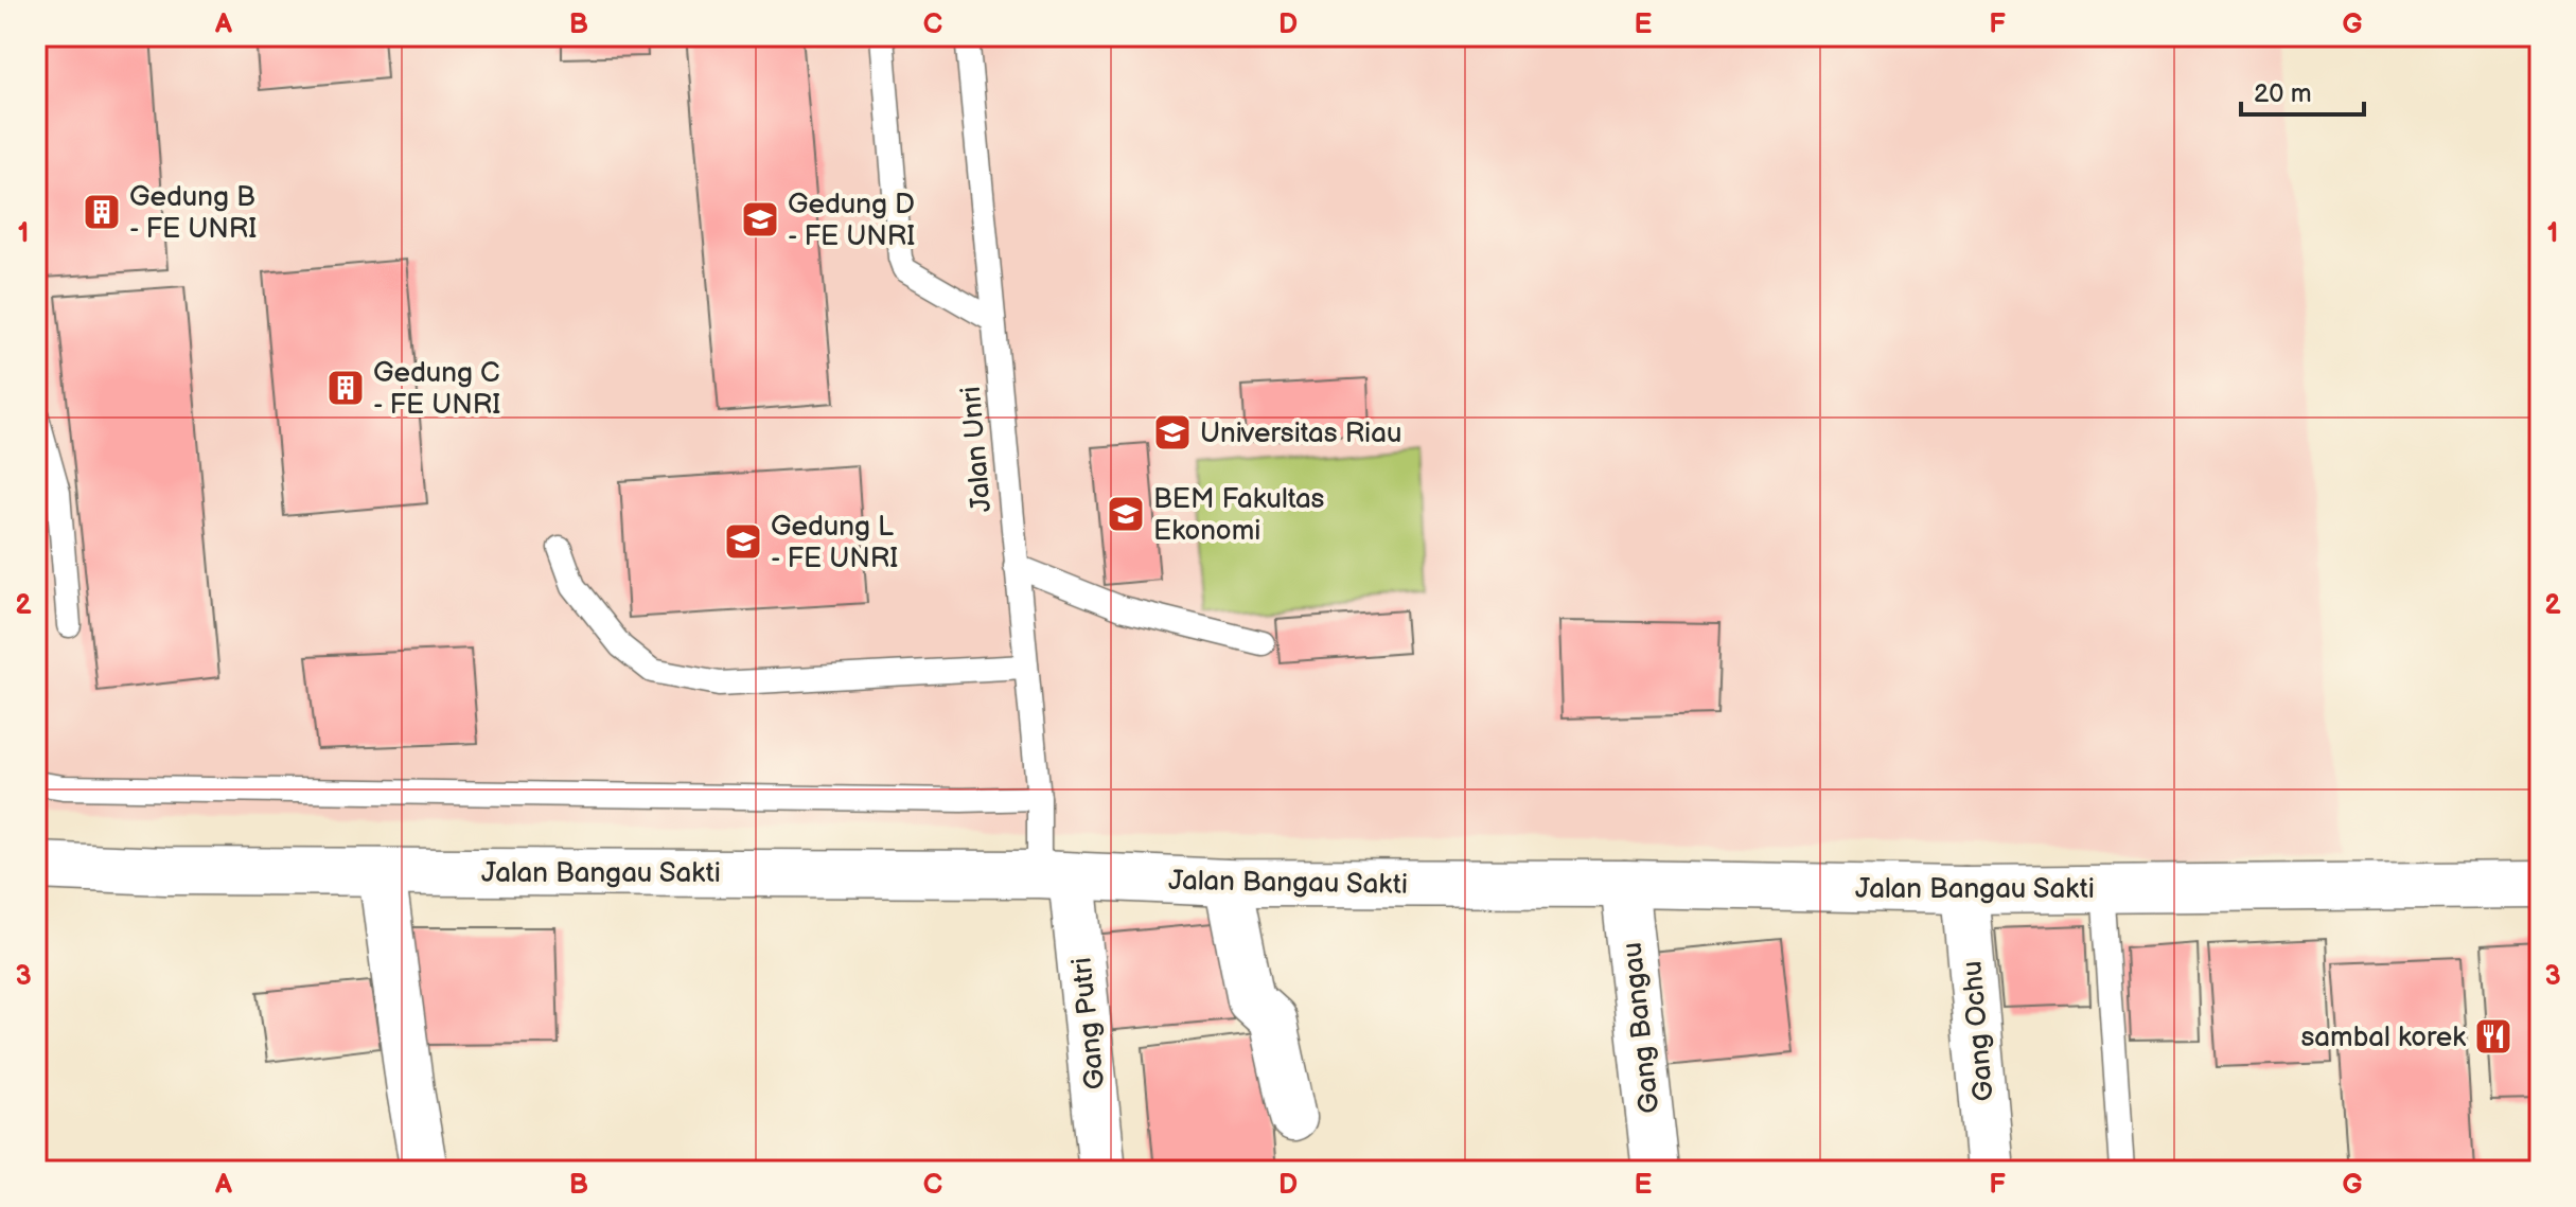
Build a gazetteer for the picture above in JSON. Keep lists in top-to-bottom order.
{
  "streets": {
    "street": [
      "Jalan Bangau Sakti",
      "Gang Putri",
      "Gang Bangau",
      "Gang Ochu"
    ],
    "lane": ["Jalan Unri"]
  },
  "crossings": [
    ["Jalan Unri", "Jalan Bangau Sakti"],
    ["Jalan Unri", "Gang Putri"],
    ["Jalan Bangau Sakti", "Gang Putri"],
    ["Jalan Bangau Sakti", "Gang Bangau"],
    ["Jalan Bangau Sakti", "Gang Ochu"]
  ],
  "places": {
    "building": ["Gedung B - FE UNRI", "Gedung C - FE UNRI"],
    "school or university": [
      "Gedung D - FE UNRI",
      "Universitas Riau",
      "BEM Fakultas Ekonomi",
      "Gedung L - FE UNRI"
    ],
    "restaurant": ["sambal korek"]
  },
  "scale_bar": "20 m",
  "grid": {
    "columns": [
      "A",
      "B",
      "C",
      "D",
      "E",
      "F",
      "G"
    ],
    "rows": ["1", "2", "3"]
  }
}
